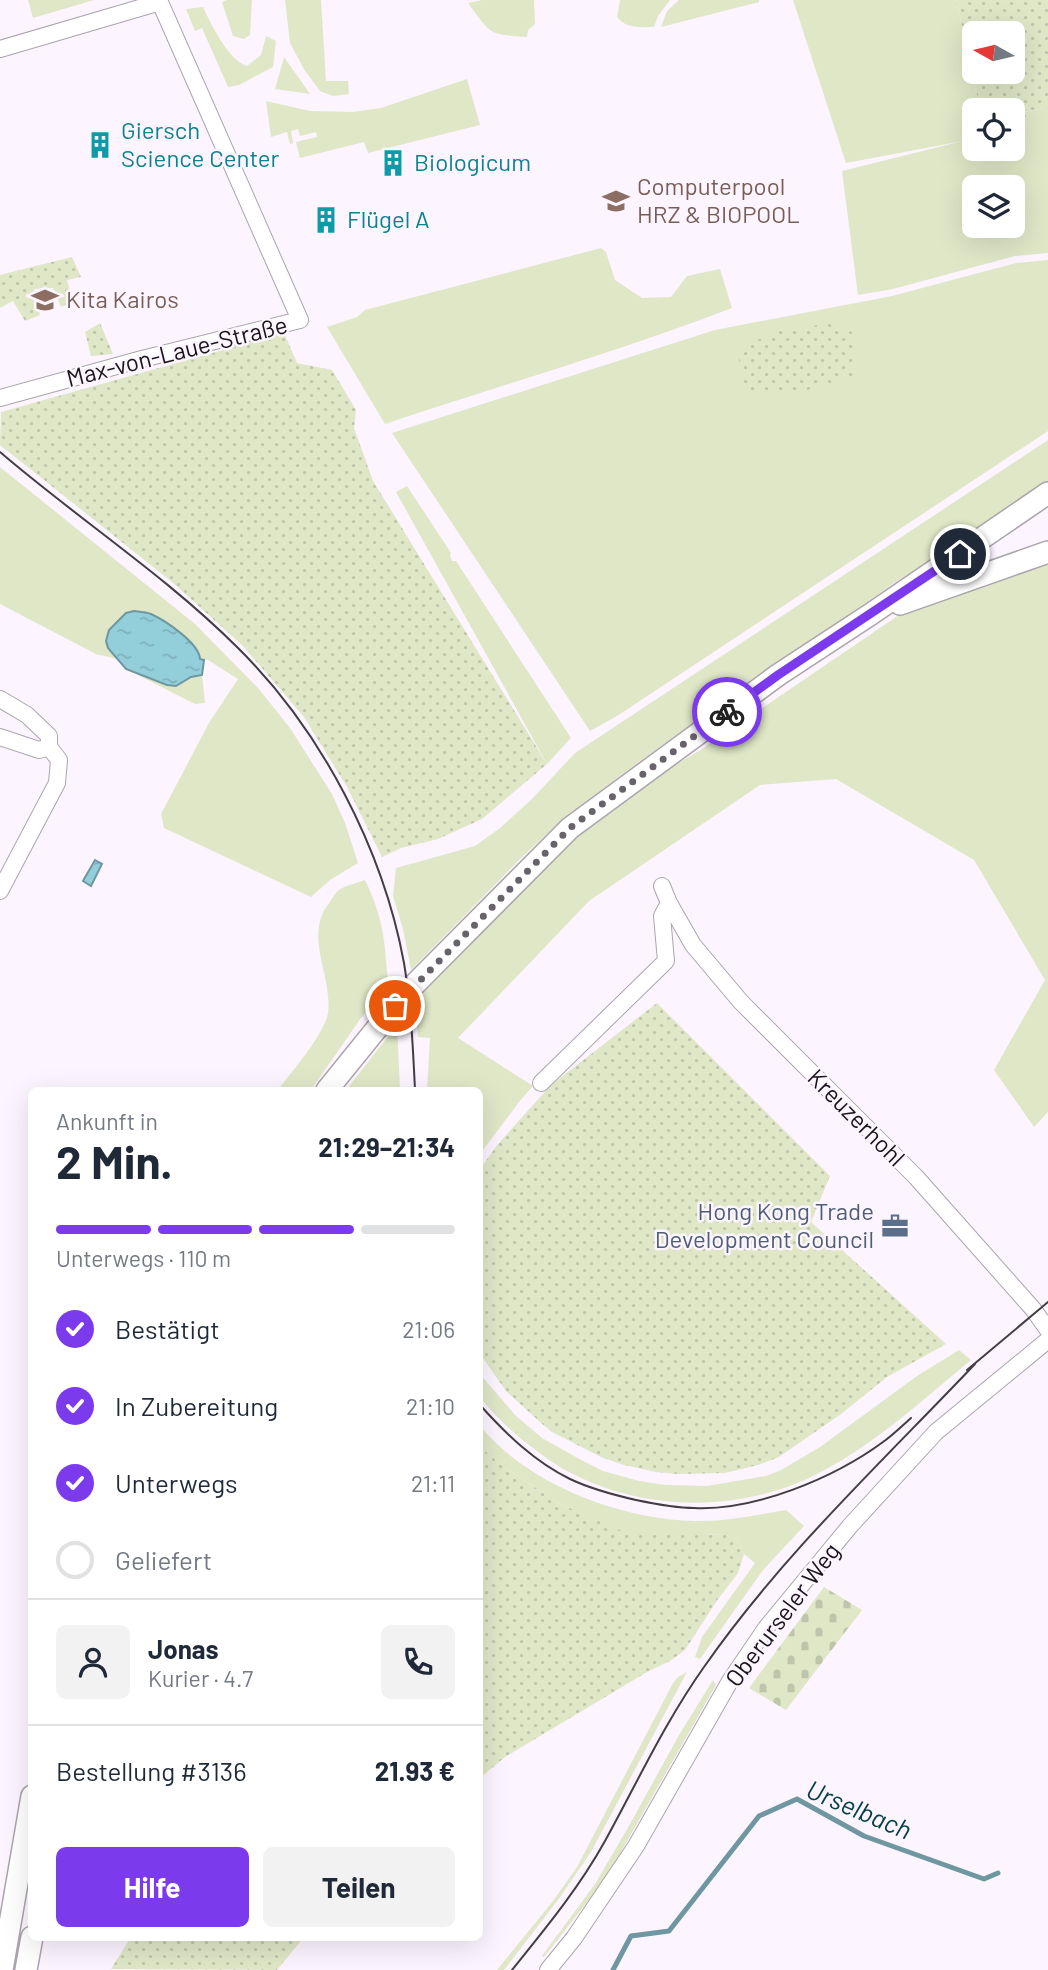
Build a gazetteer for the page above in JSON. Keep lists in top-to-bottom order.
{
  "streets": {
    "street": ["Max-von-Laue-Straße", "Kreuzerhohl", "Oberurseler Weg"]
  },
  "water": ["Urselbach"],
  "places": {
    "building": ["Giersch Science Center", "Biologicum", "Flügel A"],
    "school or university": ["Computerpool HRZ & BIOPOOL", "Kita Kairos"],
    "office": ["Hong Kong Trade Development Council"]
  },
  "north": "left",
  "page": {
    "heading": ["2 Min.", "Ankunft in", "21:29–21:34"],
    "panel": [
      "Jonas",
      "Kurier · 4.7",
      "Bestellung #3136",
      "21.93 €"
    ],
    "bar": "Unterwegs · 110 m",
    "list": [
      ["Bestätigt", "21:06"],
      ["In Zubereitung", "21:10"],
      ["Unterwegs", "21:11"],
      "Geliefert"
    ],
    "buttons": ["Hilfe", "Teilen"]
  }
}
